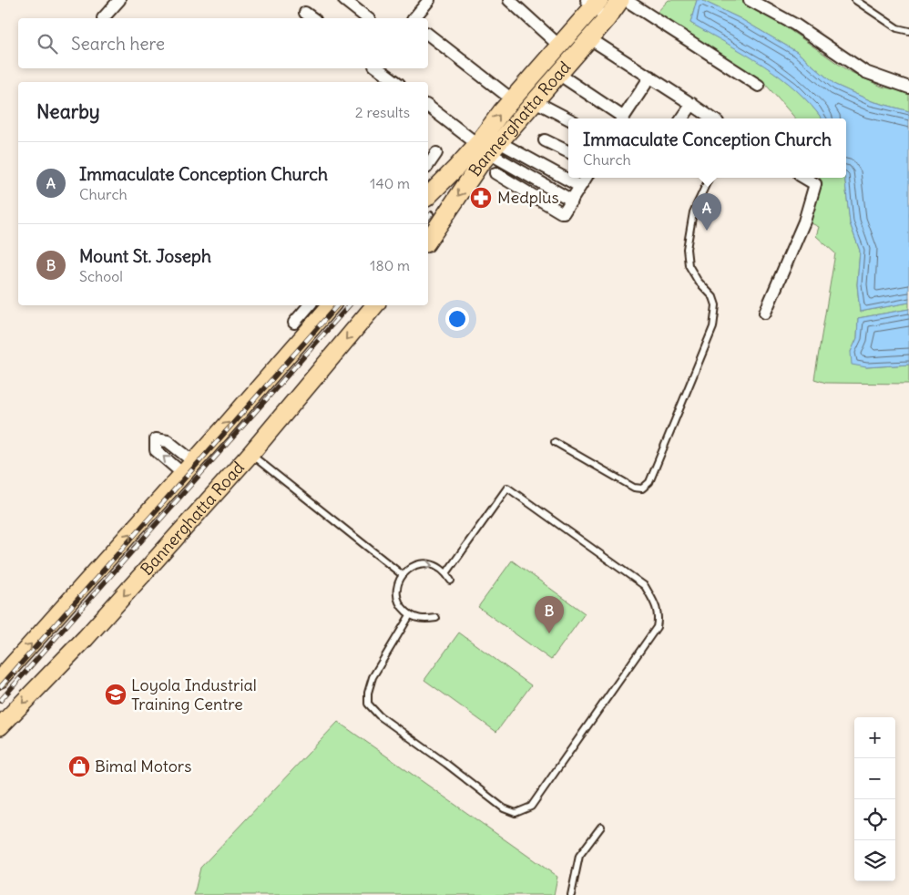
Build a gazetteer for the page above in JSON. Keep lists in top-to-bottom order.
{
  "streets": {
    "main road": ["Bannerghatta Road"]
  },
  "places": {
    "pharmacy": ["Medplus"],
    "school or university": ["Loyola Industrial Training Centre"],
    "shop": ["Bimal Motors"]
  },
  "page": {
    "search": "Search here",
    "heading": ["Nearby", "2 results"],
    "popup": ["Immaculate Conception Church", "Church"],
    "list": [
      {
        "mark": "A",
        "name": "Immaculate Conception Church",
        "note": "Church",
        "value": "140 m"
      },
      {
        "mark": "B",
        "name": "Mount St. Joseph",
        "note": "School",
        "value": "180 m"
      }
    ],
    "pins": ["A", "B"],
    "map_buttons": ["+", "−"]
  }
}
